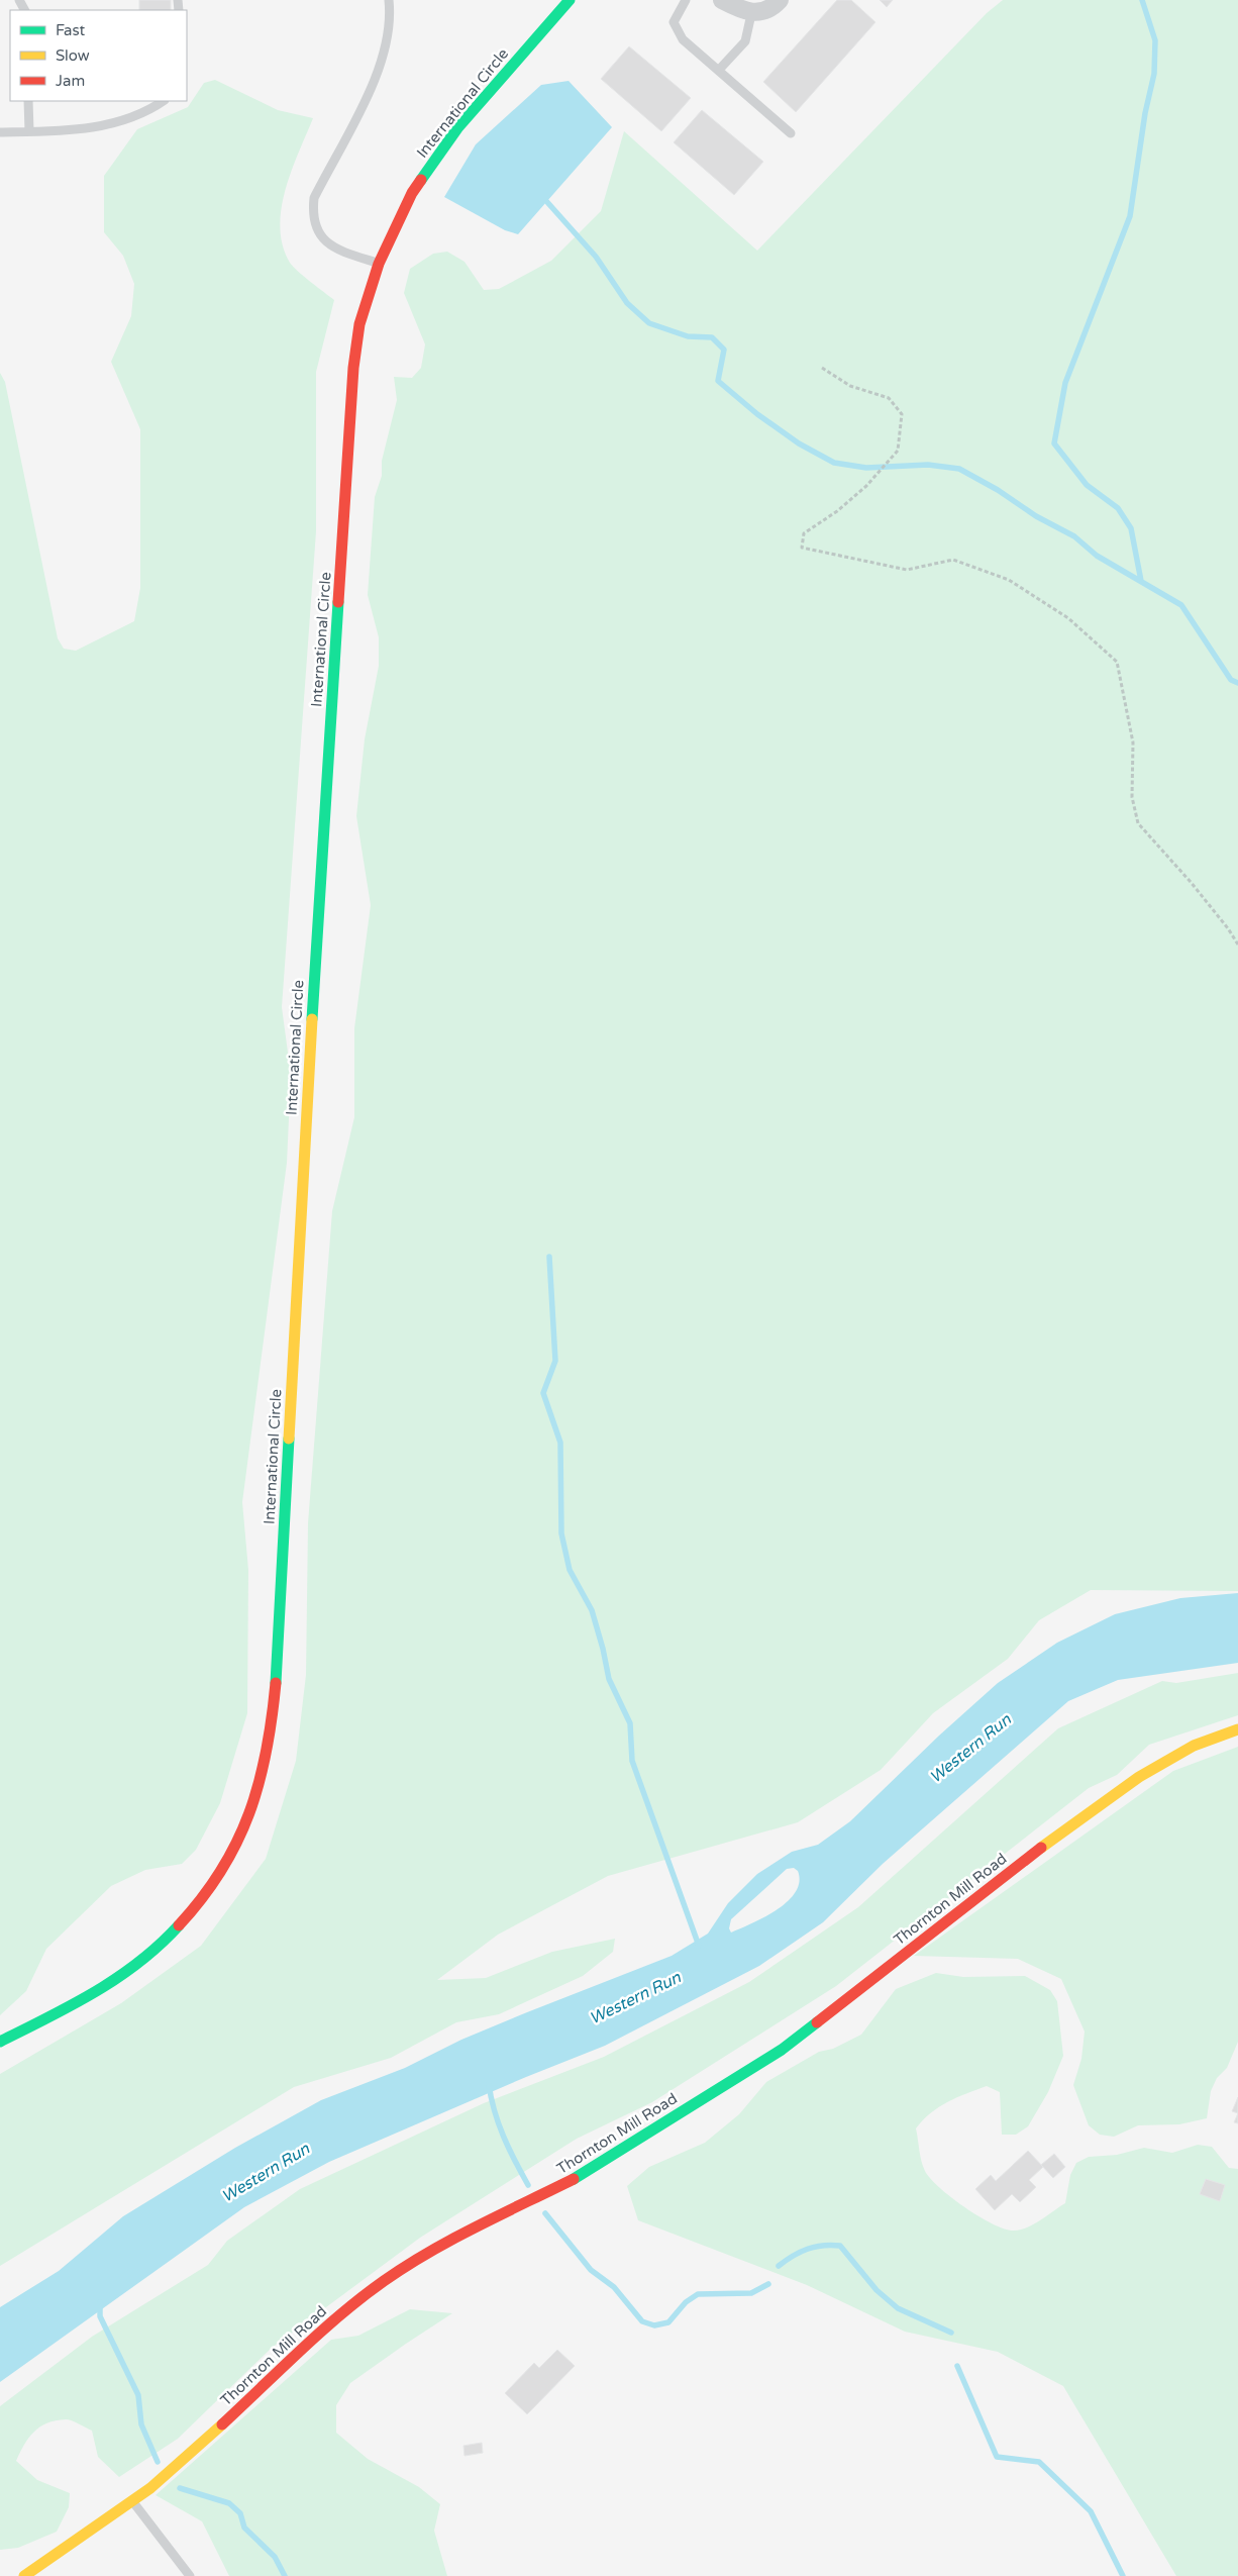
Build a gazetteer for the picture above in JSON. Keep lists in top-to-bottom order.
{
  "streets": {
    "street": ["International Circle", "Thornton Mill Road"]
  },
  "water": ["Western Run"],
  "legend": ["Fast", "Slow", "Jam"]
}
